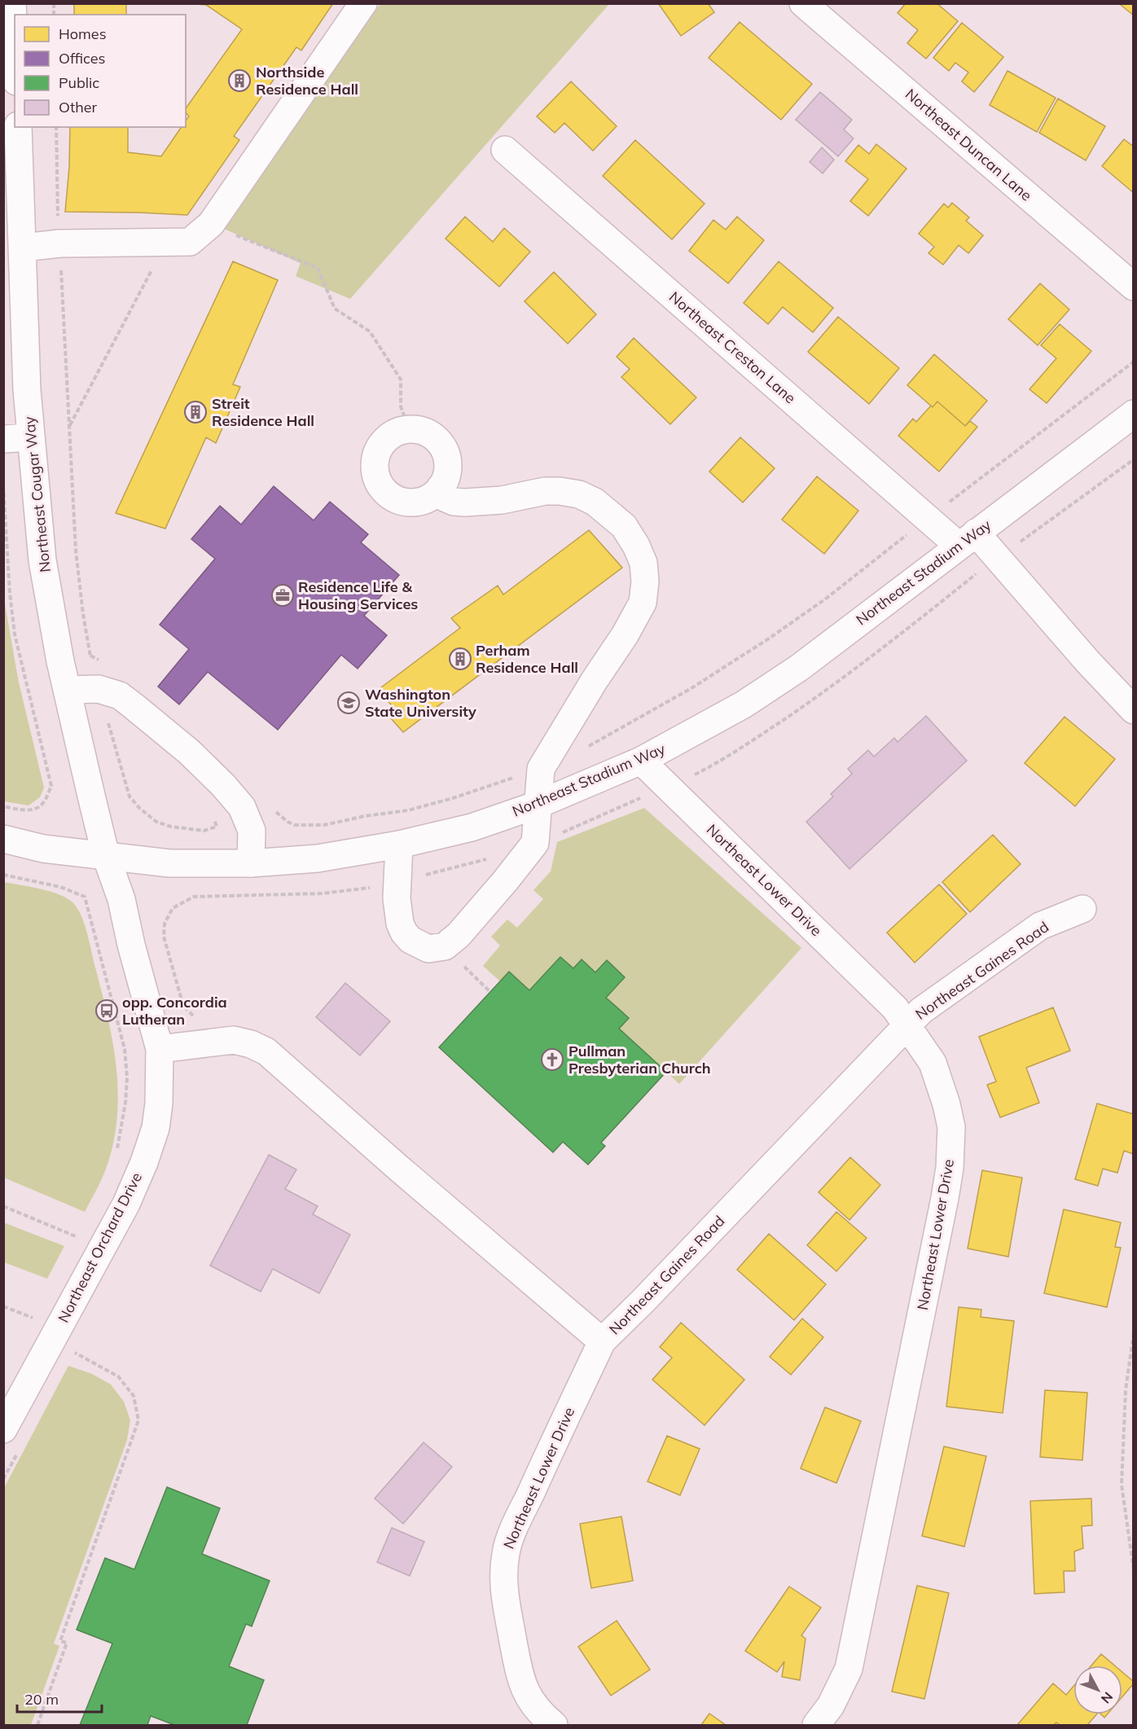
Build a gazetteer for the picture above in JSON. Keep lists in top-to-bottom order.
{
  "streets": {
    "street": [
      "Northeast Duncan Lane",
      "Northeast Creston Lane",
      "Northeast Cougar Way",
      "Northeast Stadium Way",
      "Northeast Lower Drive",
      "Northeast Gaines Road",
      "Northeast Orchard Drive"
    ]
  },
  "crossings": [
    ["Northeast Creston Lane", "Northeast Stadium Way"],
    ["Northeast Cougar Way", "Northeast Stadium Way"],
    ["Northeast Cougar Way", "Northeast Orchard Drive"],
    ["Northeast Stadium Way", "Northeast Lower Drive"],
    ["Northeast Stadium Way", "Northeast Orchard Drive"],
    ["Northeast Lower Drive", "Northeast Gaines Road"],
    ["Northeast Gaines Road", "Northeast Orchard Drive"]
  ],
  "places": {
    "building": ["Northside Residence Hall", "Streit Residence Hall", "Perham Residence Hall"],
    "office": ["Residence Life & Housing Services"],
    "school or university": ["Washington State University"],
    "bus stop": ["opp. Concordia Lutheran"],
    "church": ["Pullman Presbyterian Church"]
  },
  "legend": [
    "Homes",
    "Offices",
    "Public",
    "Other"
  ],
  "scale_bar": "20 m",
  "north": "bottom right"
}
